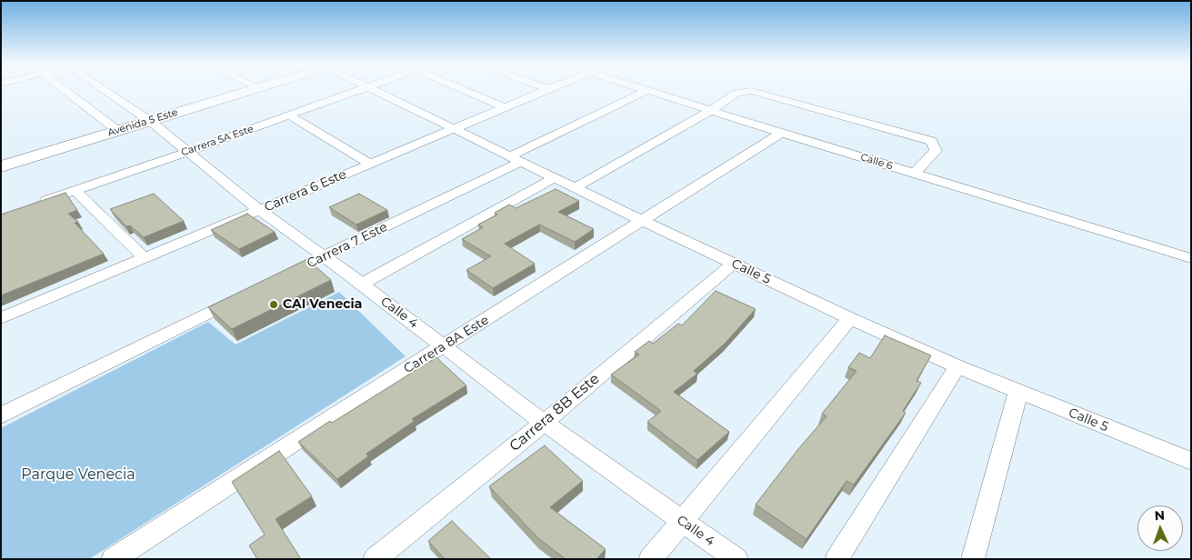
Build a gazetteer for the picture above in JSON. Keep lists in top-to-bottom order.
{
  "streets": {
    "main road": ["Avenida 5 Este"],
    "street": [
      "Carrera 5A Este",
      "Calle 6",
      "Carrera 6 Este",
      "Carrera 7 Este",
      "Calle 5",
      "Calle 4",
      "Carrera 8A Este",
      "Carrera 8B Este"
    ]
  },
  "crossings": [
    ["Avenida 5 Este", "Calle 4"],
    ["Carrera 5A Este", "Calle 4"],
    ["Calle 6", "Carrera 7 Este"],
    ["Calle 6", "Carrera 8A Este"],
    ["Carrera 6 Este", "Calle 5"],
    ["Carrera 6 Este", "Calle 4"],
    ["Carrera 7 Este", "Calle 5"],
    ["Carrera 7 Este", "Calle 4"],
    ["Calle 5", "Carrera 8A Este"],
    ["Calle 5", "Carrera 8B Este"],
    ["Calle 4", "Carrera 8A Este"],
    ["Calle 4", "Carrera 8B Este"]
  ],
  "parks": ["Parque Venecia"],
  "places": ["CAI Venecia"],
  "north": "top"
}
